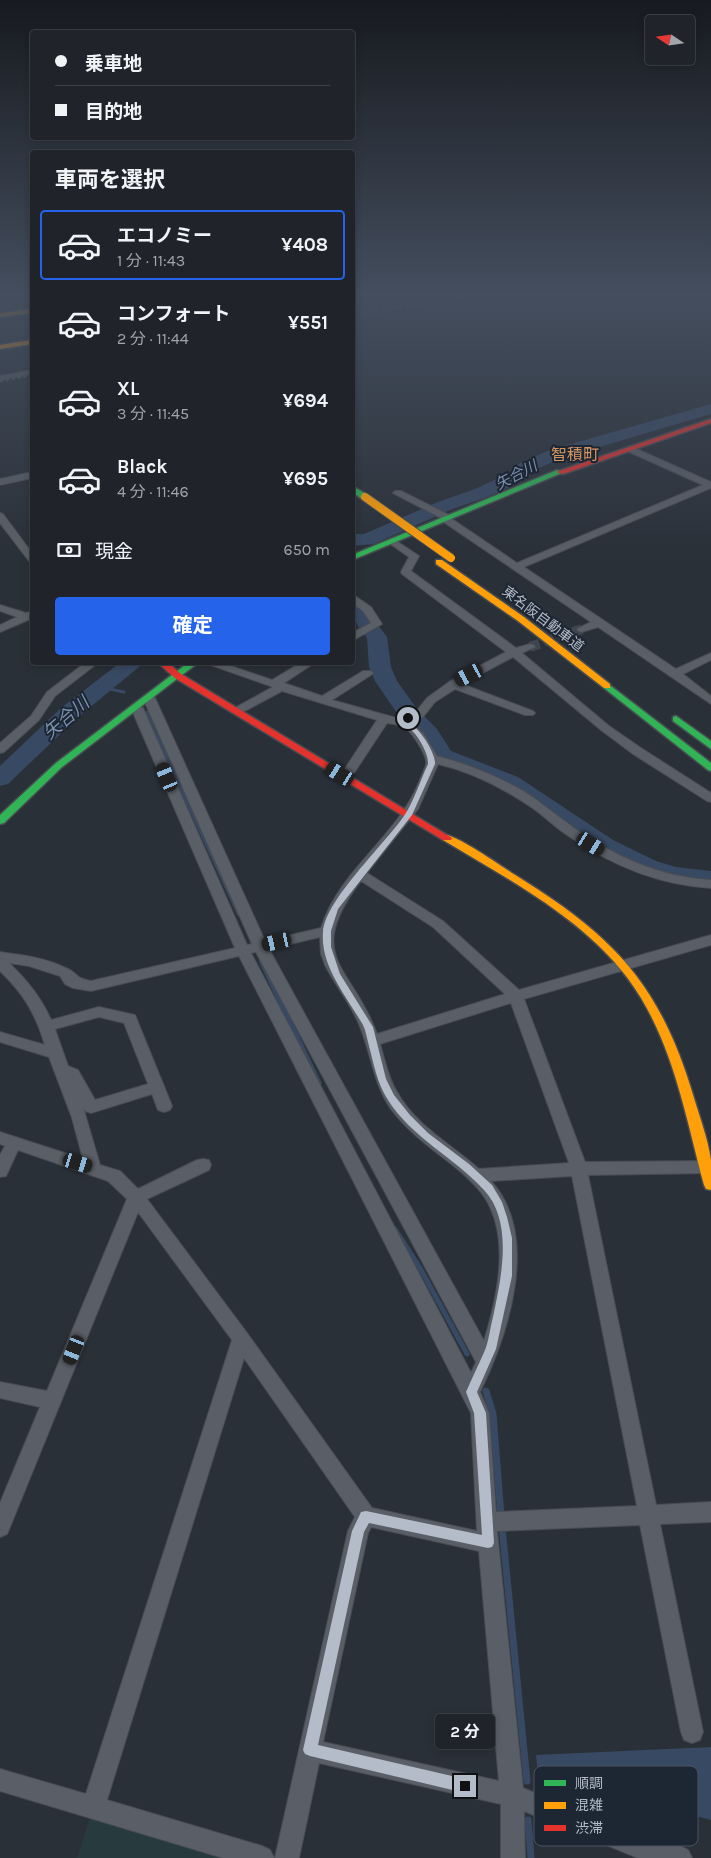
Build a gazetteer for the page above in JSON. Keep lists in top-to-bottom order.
{
  "streets": {
    "main road": ["東名阪自動車道"]
  },
  "districts": ["智積町"],
  "water": ["矢合川"],
  "legend": ["順調", "混雑", "渋滞"],
  "north": "left",
  "page": {
    "banner": ["乗車地", "目的地"],
    "heading": "車両を選択",
    "list": [
      {
        "name": "エコノミー",
        "note": "1 分 · 11:43",
        "value": "¥408"
      },
      {
        "name": "コンフォート",
        "note": "2 分 · 11:44",
        "value": "¥551"
      },
      {
        "name": "XL",
        "note": "3 分 · 11:45",
        "value": "¥694"
      },
      {
        "name": "Black",
        "note": "4 分 · 11:46",
        "value": "¥695"
      }
    ],
    "pay": ["現金", "650 m"],
    "buttons": "確定",
    "bubble": "2 分"
  }
}
